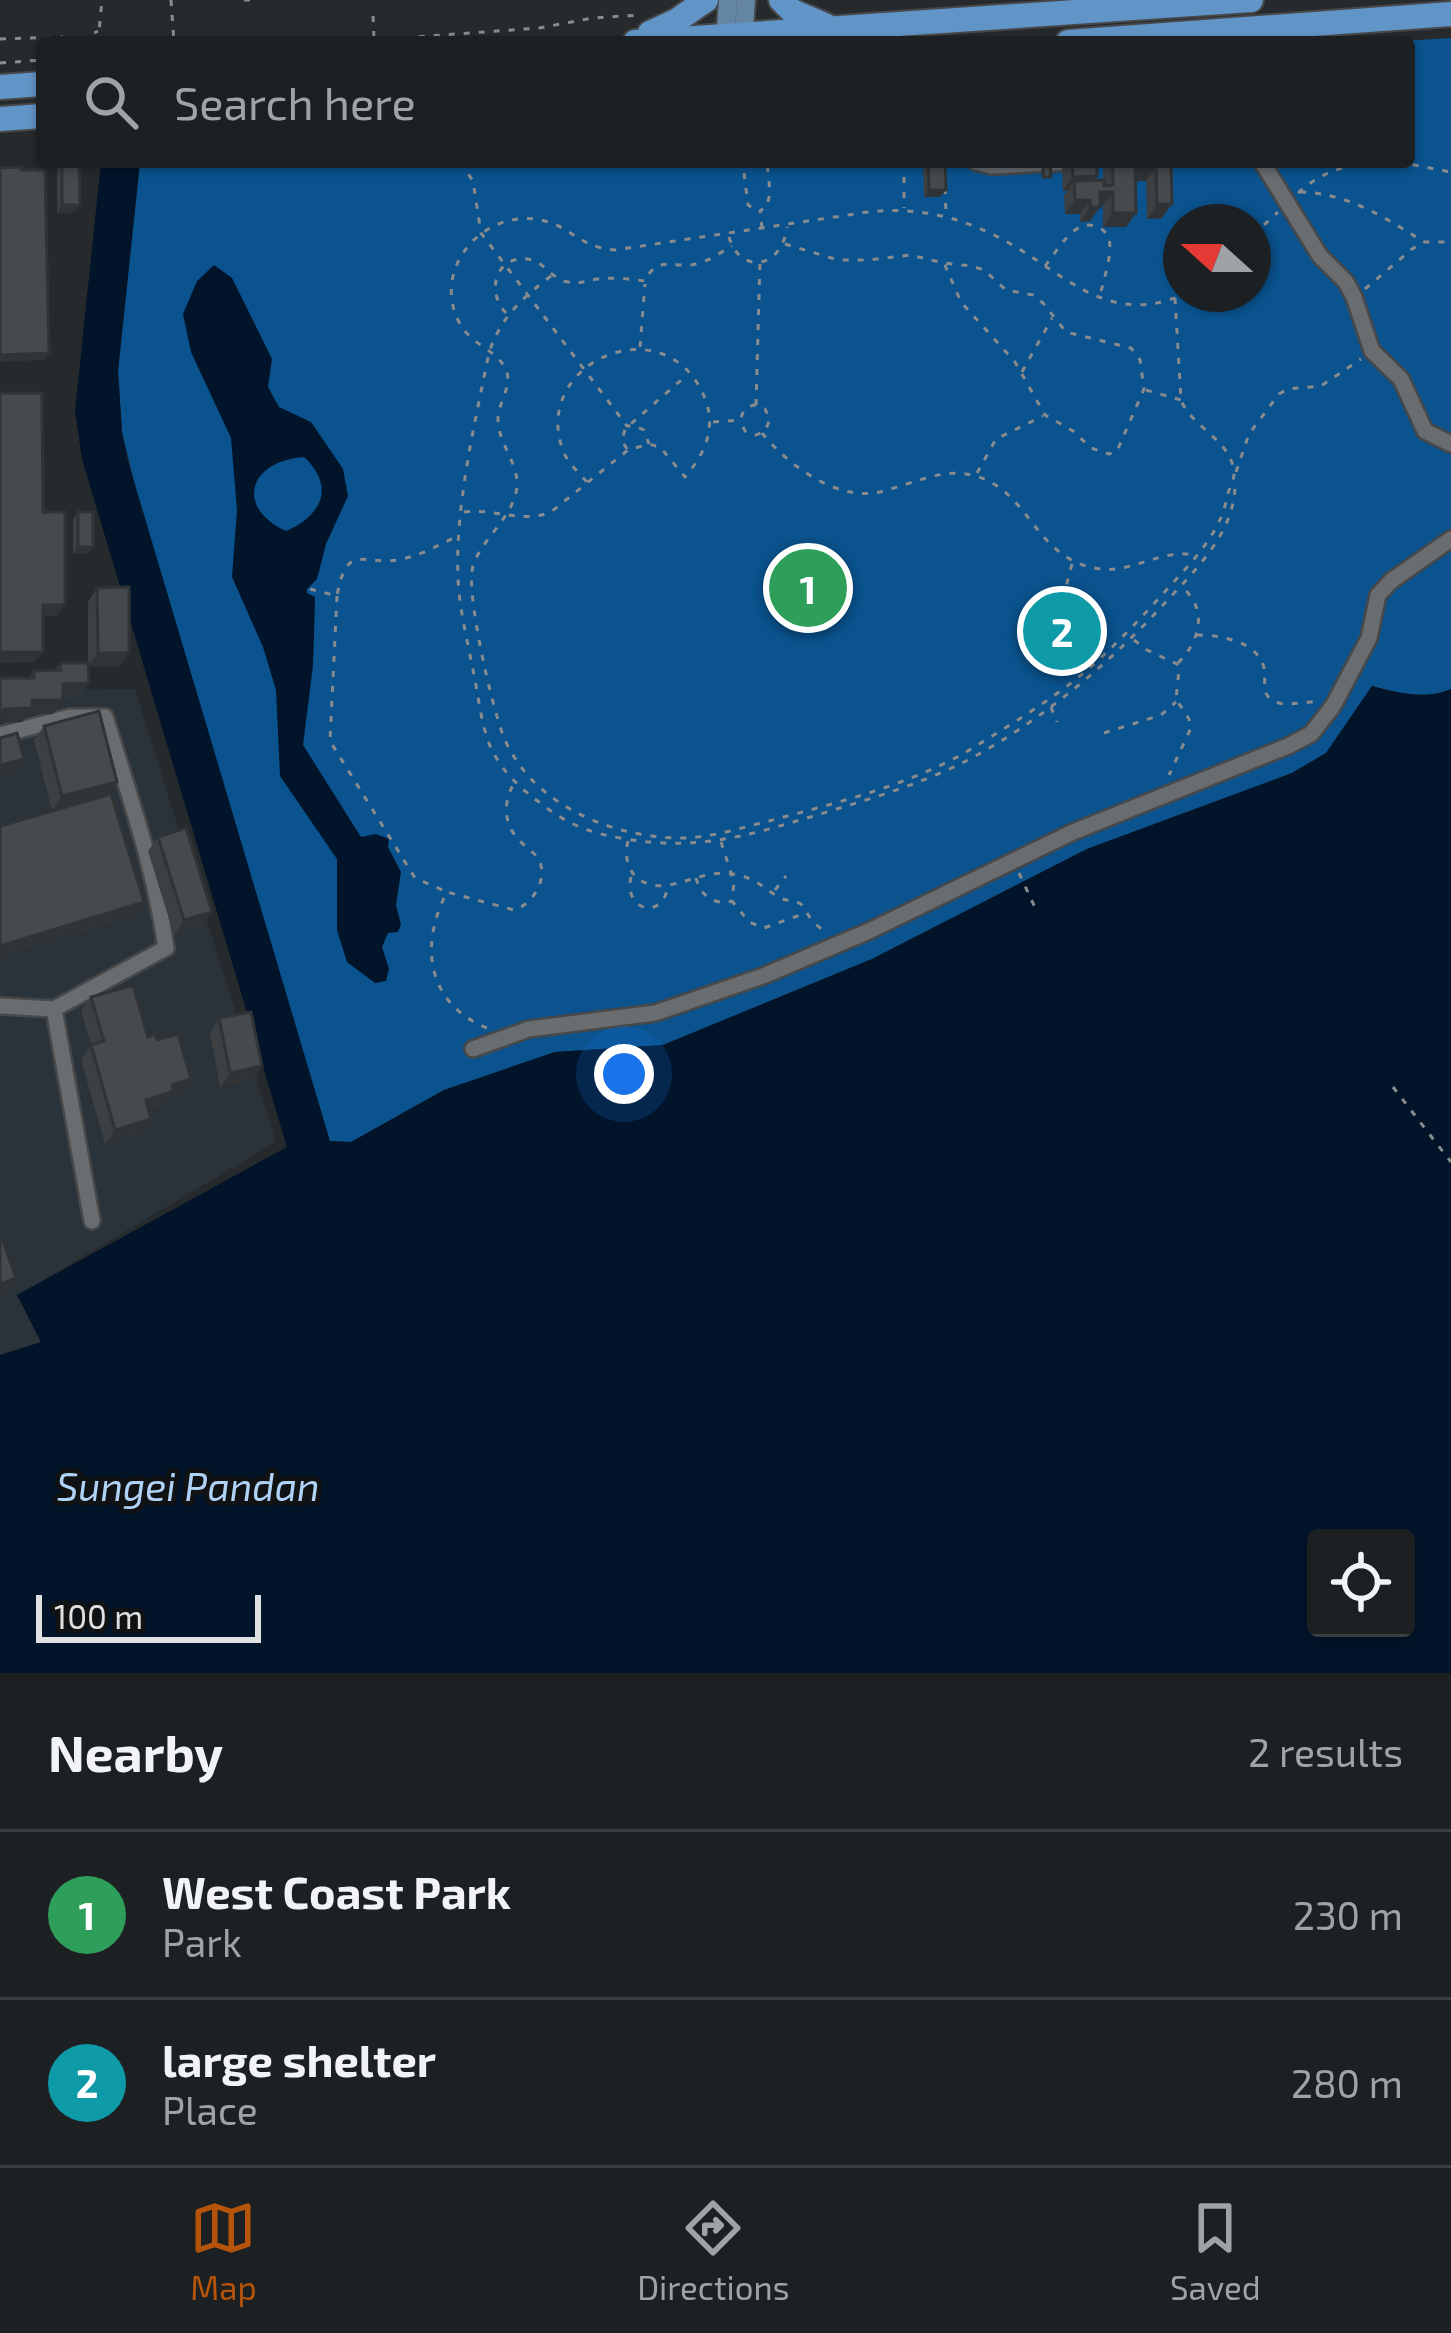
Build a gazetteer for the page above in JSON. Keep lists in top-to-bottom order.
{
  "water": ["Sungei Pandan"],
  "scale_bar": "100 m",
  "north": "left",
  "page": {
    "search": "Search here",
    "pins": ["1", "2"],
    "scale": "100 m",
    "heading": ["Nearby", "2 results"],
    "list": [
      {
        "mark": "1",
        "name": "West Coast Park",
        "note": "Park",
        "value": "230 m"
      },
      {
        "mark": "2",
        "name": "large shelter",
        "note": "Place",
        "value": "280 m"
      }
    ],
    "nav": ["Map", "Directions", "Saved"]
  }
}
